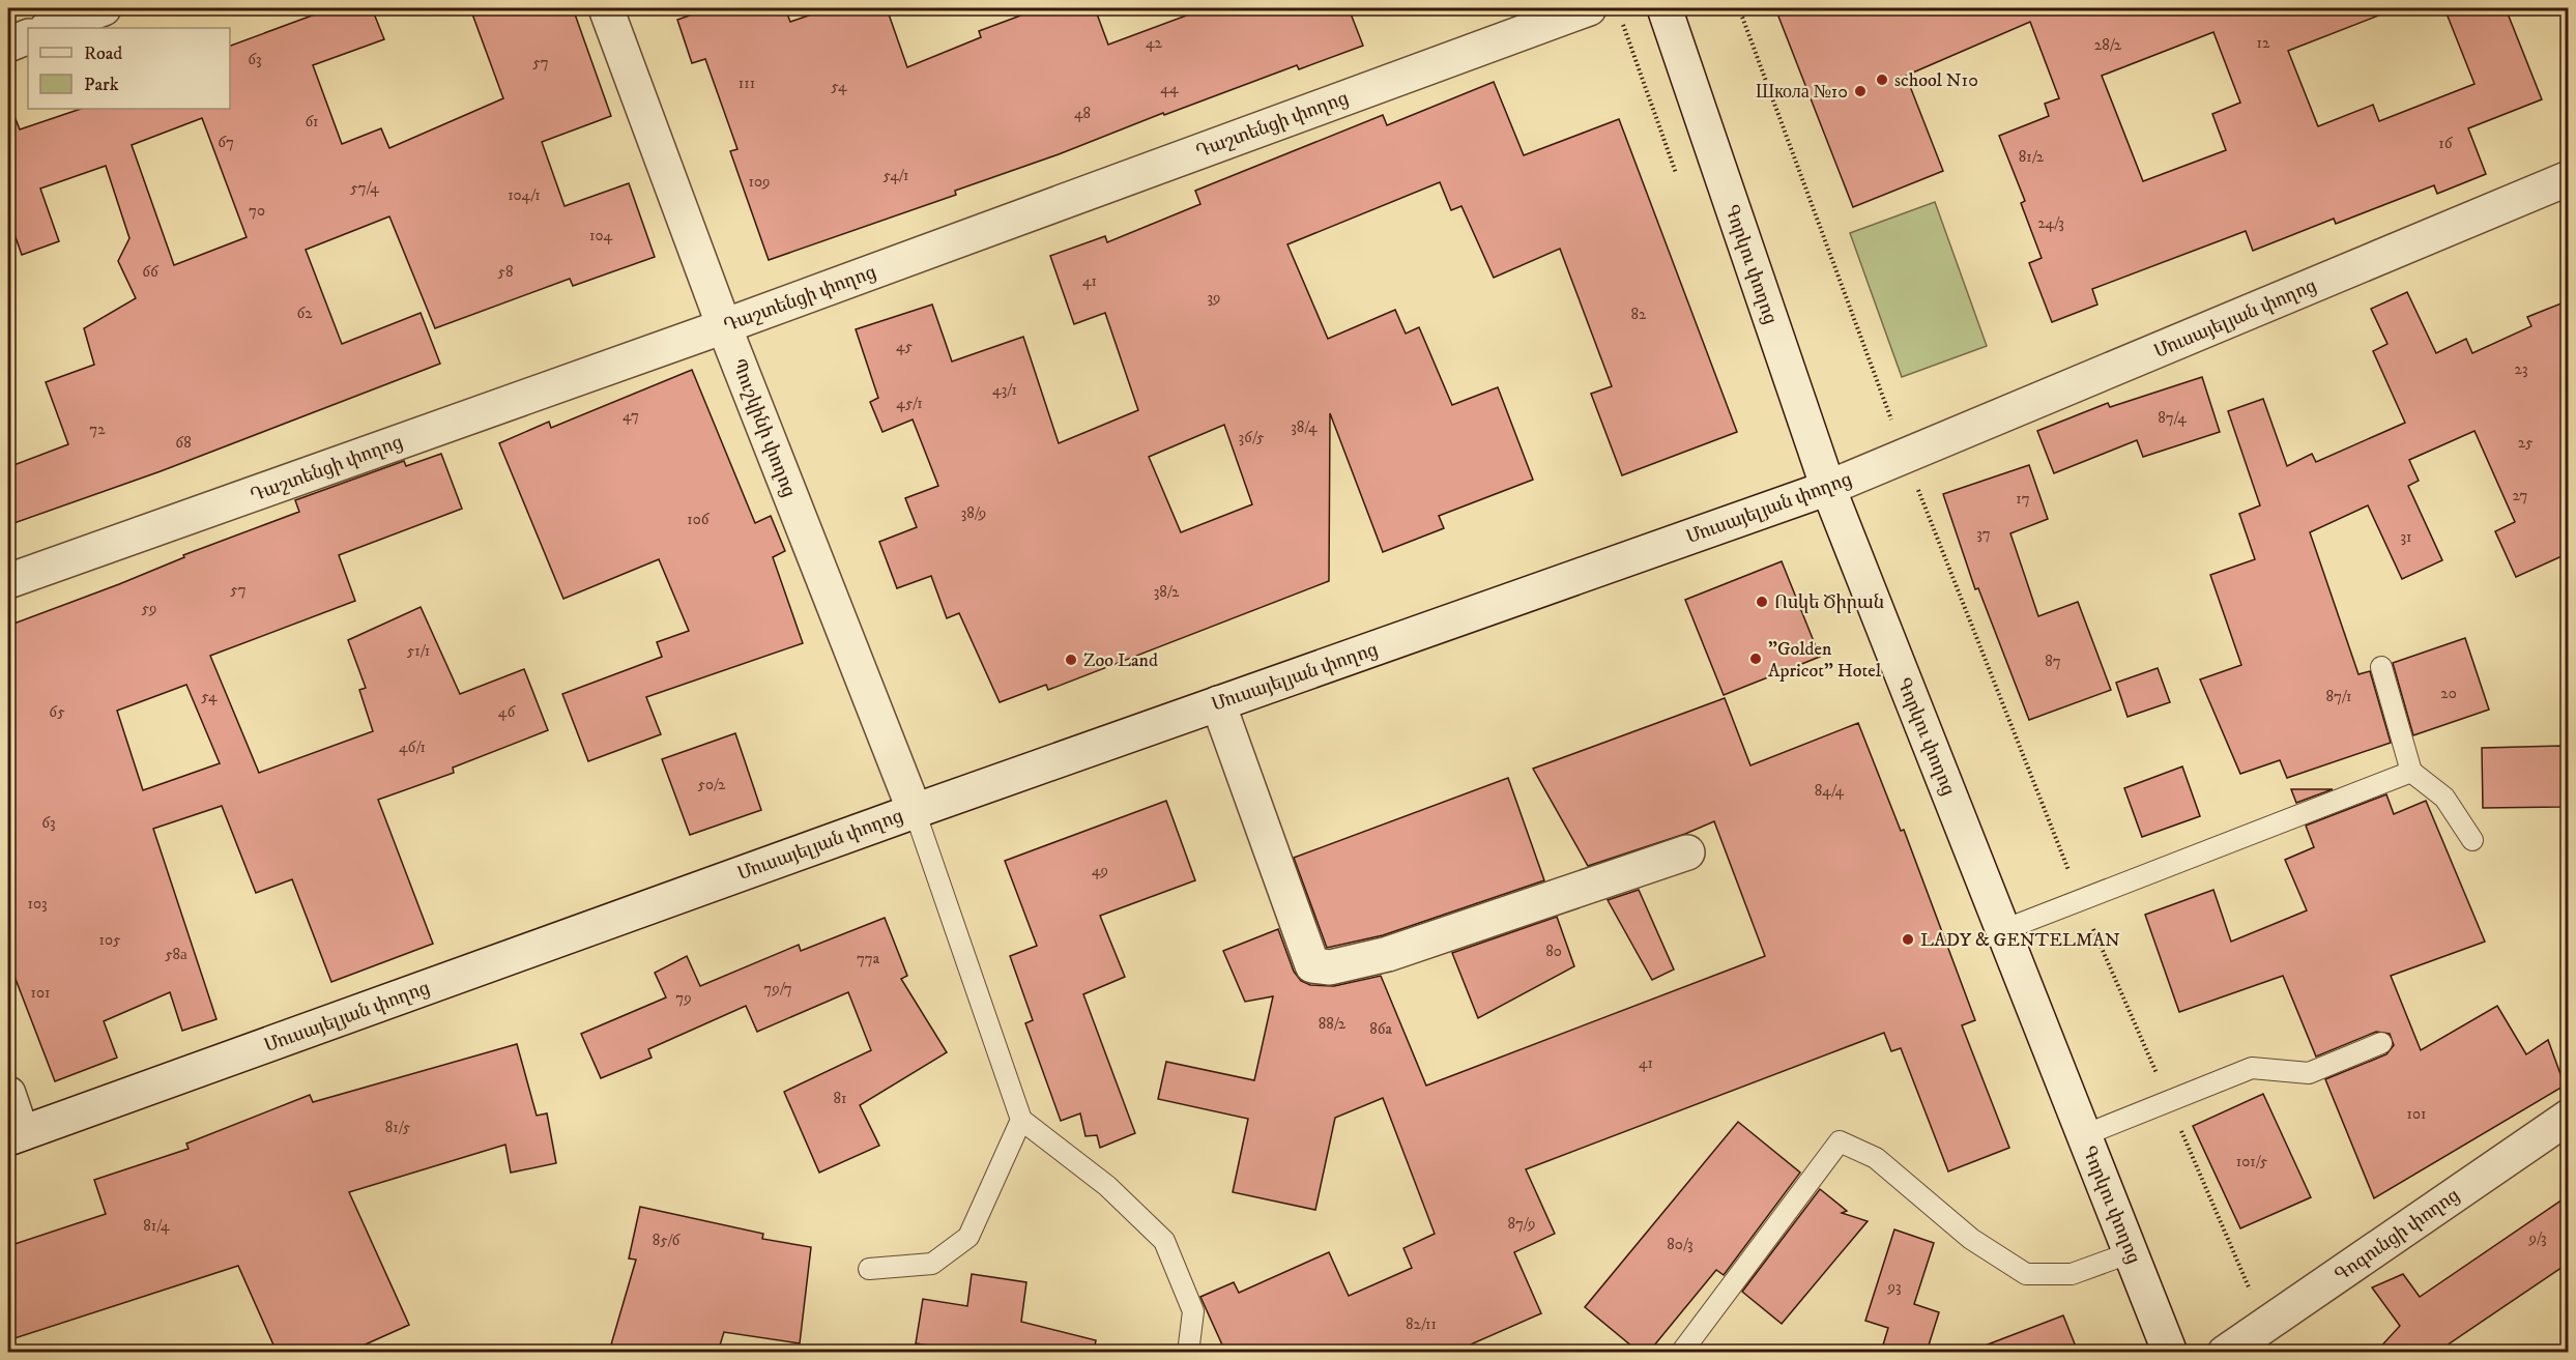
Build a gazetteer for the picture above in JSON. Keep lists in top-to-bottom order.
{
  "streets": {
    "street": [
      "Դաշտենցի փողոց",
      "Գորկու փողոց",
      "Մուսայելյան փողոց",
      "Պուշկինի փողոց",
      "Գոգունցի փողոց"
    ]
  },
  "crossings": [
    ["Դաշտենցի փողոց", "Պուշկինի փողոց"],
    ["Գորկու փողոց", "Մուսայելյան փողոց"],
    ["Մուսայելյան փողոց", "Պուշկինի փողոց"]
  ],
  "places": [
    "school N10",
    "Школа №10",
    "Ոսկե Ծիրան",
    "\"Golden Apricot\" Hotel",
    "Zoo Land",
    "LADY & GENTELMAN"
  ],
  "house_numbers": [
    "42",
    "12",
    "28/2",
    "63",
    "57",
    "111",
    "54",
    "44",
    "48",
    "61",
    "67",
    "16",
    "81/2",
    "54/1",
    "109",
    "57/4",
    "104/1",
    "70",
    "24/3",
    "104",
    "66",
    "58",
    "41",
    "39",
    "62",
    "82",
    "45",
    "23",
    "43/1",
    "45/1",
    "47",
    "87/4",
    "38/4",
    "72",
    "36/5",
    "68",
    "25",
    "27",
    "17",
    "38/9",
    "106",
    "37",
    "31",
    "57",
    "38/2",
    "59",
    "51/1",
    "87",
    "20",
    "54",
    "87/1",
    "65",
    "46",
    "46/1",
    "50/2",
    "84/4",
    "63",
    "49",
    "103",
    "105",
    "80",
    "58а",
    "77a",
    "79/7",
    "101",
    "79",
    "88/2",
    "86a",
    "41",
    "81",
    "101",
    "81/5",
    "101/5",
    "87/9",
    "81/4",
    "9/3",
    "85/6",
    "80/3",
    "93",
    "82/11"
  ],
  "legend": ["Road", "Park"]
}
